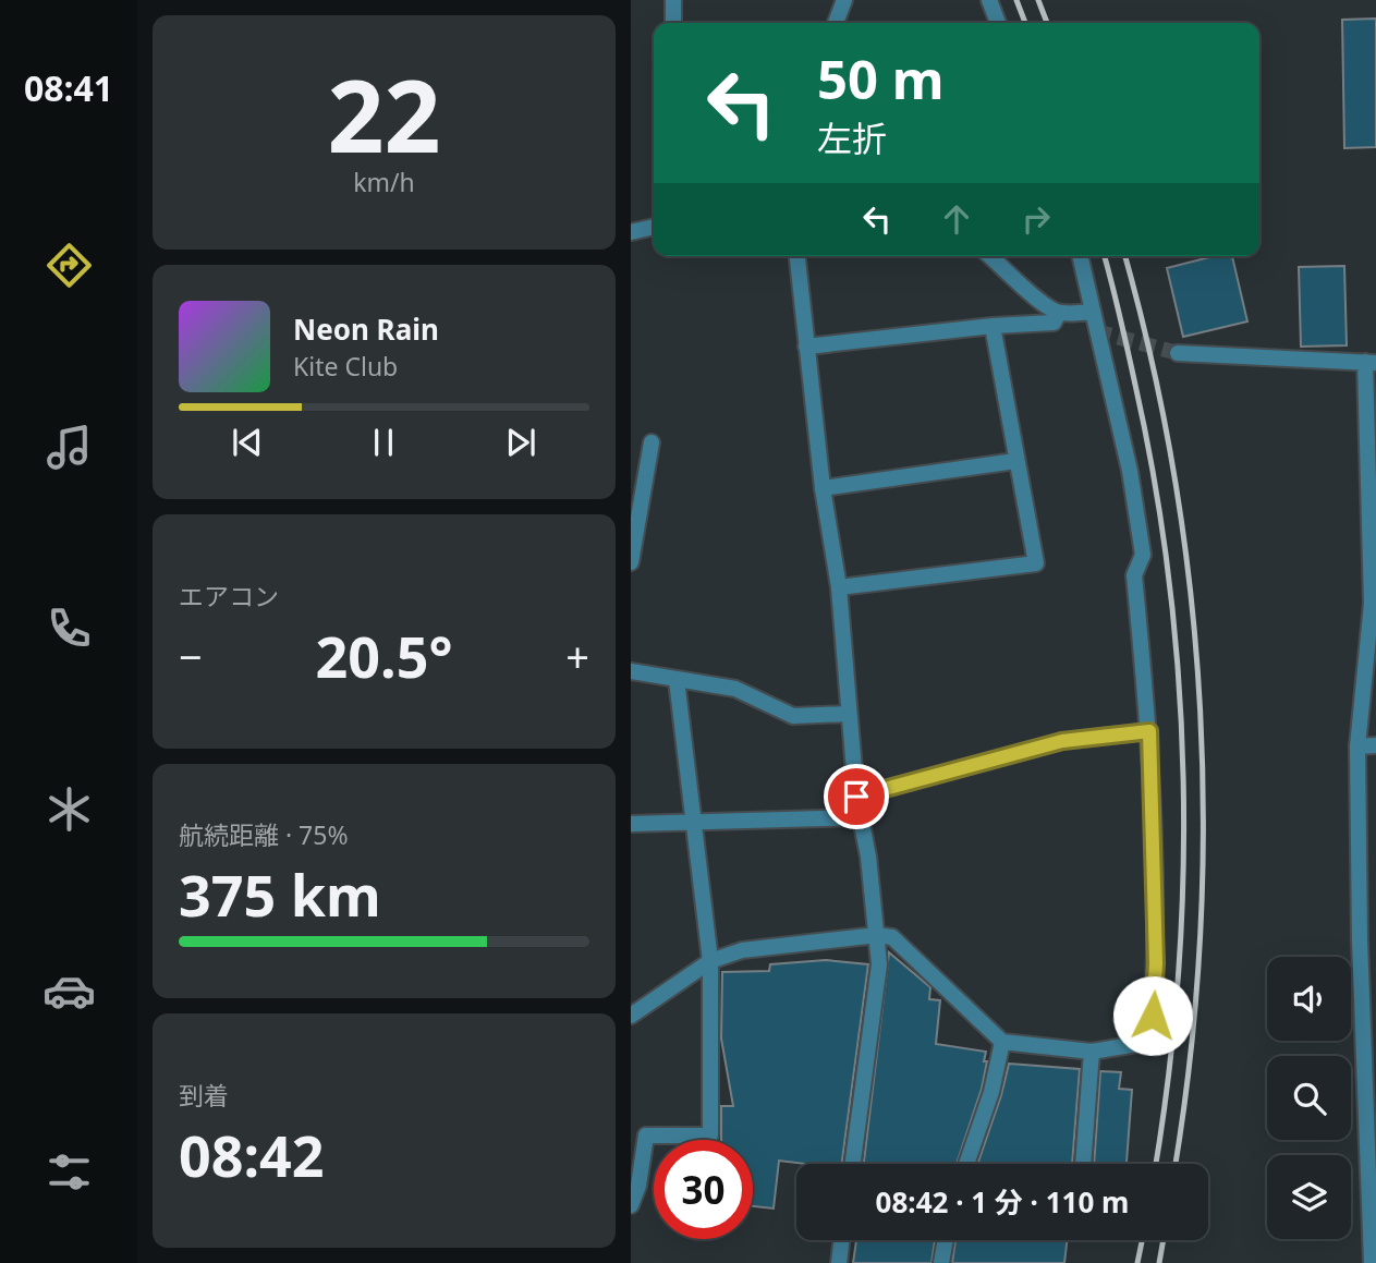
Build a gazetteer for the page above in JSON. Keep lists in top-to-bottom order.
{
  "page": {
    "tabs": "08:41",
    "tile": [
      ["22", "km/h"],
      "エアコン",
      ["航続距離 · 75%", "375 km"],
      ["到着", "08:42"]
    ],
    "turn": ["50 m", "左折"],
    "song": ["Neon Rain", "Kite Club"],
    "heat": ["−", "20.5°", "+"],
    "limit": "30",
    "trip": "08:42 · 1 分 · 110 m"
  }
}
